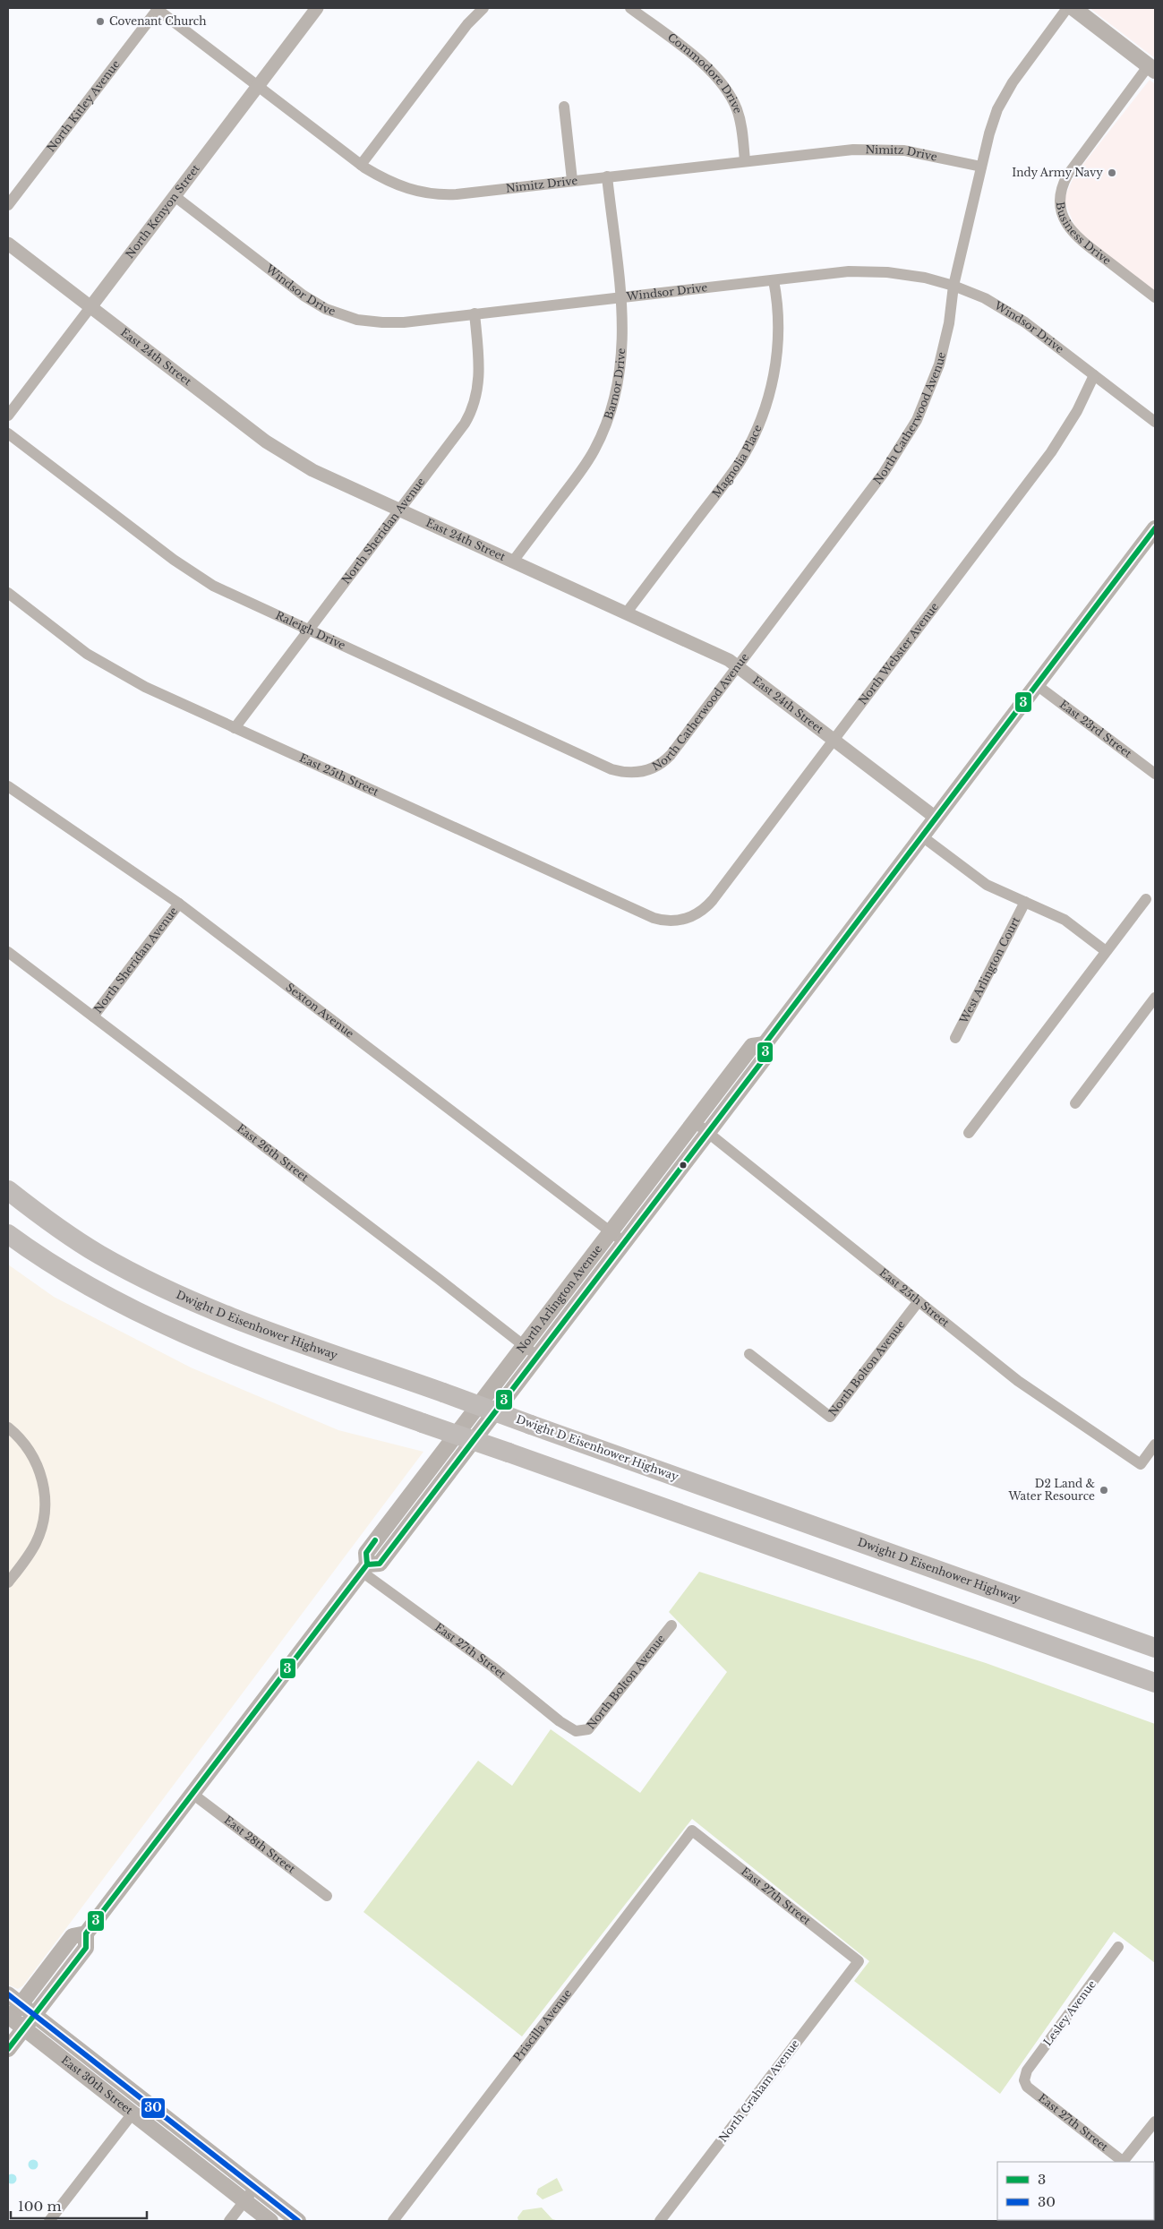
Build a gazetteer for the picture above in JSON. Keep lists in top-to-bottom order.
{
  "streets": {
    "highway": ["Dwight D Eisenhower Highway"],
    "main road": ["North Arlington Avenue", "East 30th Street"],
    "street": [
      "Commodore Drive",
      "North Kitley Avenue",
      "Nimitz Drive",
      "North Kenyon Street",
      "Business Drive",
      "Windsor Drive",
      "East 24th Street",
      "Barnor Drive",
      "North Catherwood Avenue",
      "Magnolia Place",
      "North Sheridan Avenue",
      "Raleigh Drive",
      "North Webster Avenue",
      "East 23rd Street",
      "East 25th Street",
      "West Arlington Court",
      "Sexton Avenue",
      "East 26th Street",
      "North Bolton Avenue",
      "East 27th Street",
      "East 28th Street",
      "Lesley Avenue",
      "Priscilla Avenue",
      "North Graham Avenue"
    ]
  },
  "crossings": [
    ["Commodore Drive", "Nimitz Drive"],
    ["North Kitley Avenue", "Nimitz Drive"],
    ["Nimitz Drive", "North Kenyon Street"],
    ["Nimitz Drive", "Barnor Drive"],
    ["Nimitz Drive", "North Catherwood Avenue"],
    ["North Kenyon Street", "Windsor Drive"],
    ["North Kenyon Street", "East 24th Street"],
    ["Windsor Drive", "Barnor Drive"],
    ["Windsor Drive", "North Catherwood Avenue"],
    ["Windsor Drive", "Magnolia Place"],
    ["Windsor Drive", "North Sheridan Avenue"],
    ["Windsor Drive", "North Webster Avenue"],
    ["East 24th Street", "Barnor Drive"],
    ["East 24th Street", "North Catherwood Avenue"],
    ["East 24th Street", "Magnolia Place"],
    ["East 24th Street", "North Sheridan Avenue"],
    ["East 24th Street", "North Webster Avenue"],
    ["East 24th Street", "North Arlington Avenue"],
    ["North Catherwood Avenue", "Raleigh Drive"],
    ["North Sheridan Avenue", "Raleigh Drive"],
    ["North Sheridan Avenue", "East 25th Street"],
    ["North Sheridan Avenue", "Sexton Avenue"],
    ["North Sheridan Avenue", "East 26th Street"],
    ["North Webster Avenue", "East 25th Street"],
    ["East 23rd Street", "North Arlington Avenue"],
    ["East 25th Street", "North Arlington Avenue"],
    ["East 25th Street", "North Bolton Avenue"],
    ["Sexton Avenue", "North Arlington Avenue"],
    ["East 26th Street", "North Arlington Avenue"],
    ["North Arlington Avenue", "East 27th Street"],
    ["North Arlington Avenue", "East 28th Street"],
    ["North Arlington Avenue", "East 30th Street"],
    ["North Bolton Avenue", "East 27th Street"],
    ["East 27th Street", "Lesley Avenue"],
    ["East 27th Street", "Priscilla Avenue"],
    ["East 27th Street", "North Graham Avenue"]
  ],
  "places": ["Covenant Church", "Indy Army Navy", "D2 Land & Water Resource"],
  "lines": ["transit line 3", "transit line 30"],
  "legend": ["3", "30"],
  "scale_bar": "100 m"
}
